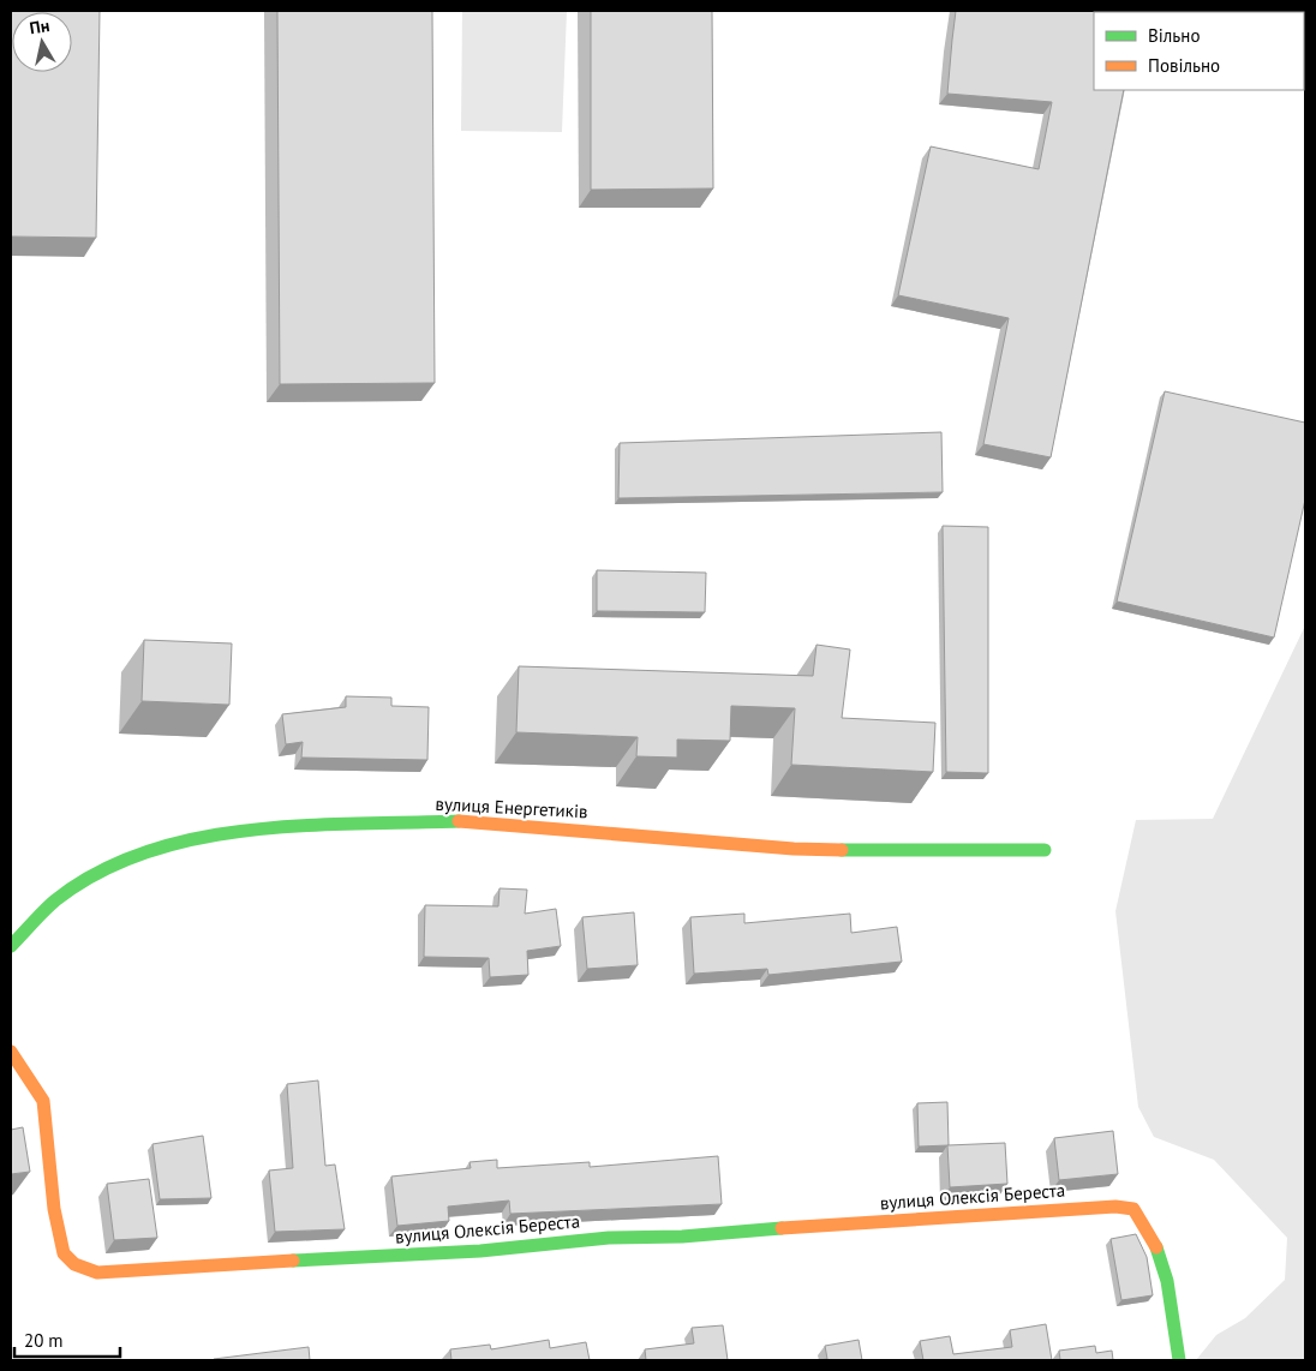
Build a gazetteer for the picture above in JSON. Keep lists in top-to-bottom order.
{
  "streets": {
    "street": ["вулиця Енергетиків", "вулиця Олексія Береста"]
  },
  "legend": ["Вільно", "Повільно"],
  "scale_bar": "20 m",
  "north": "top"
}
